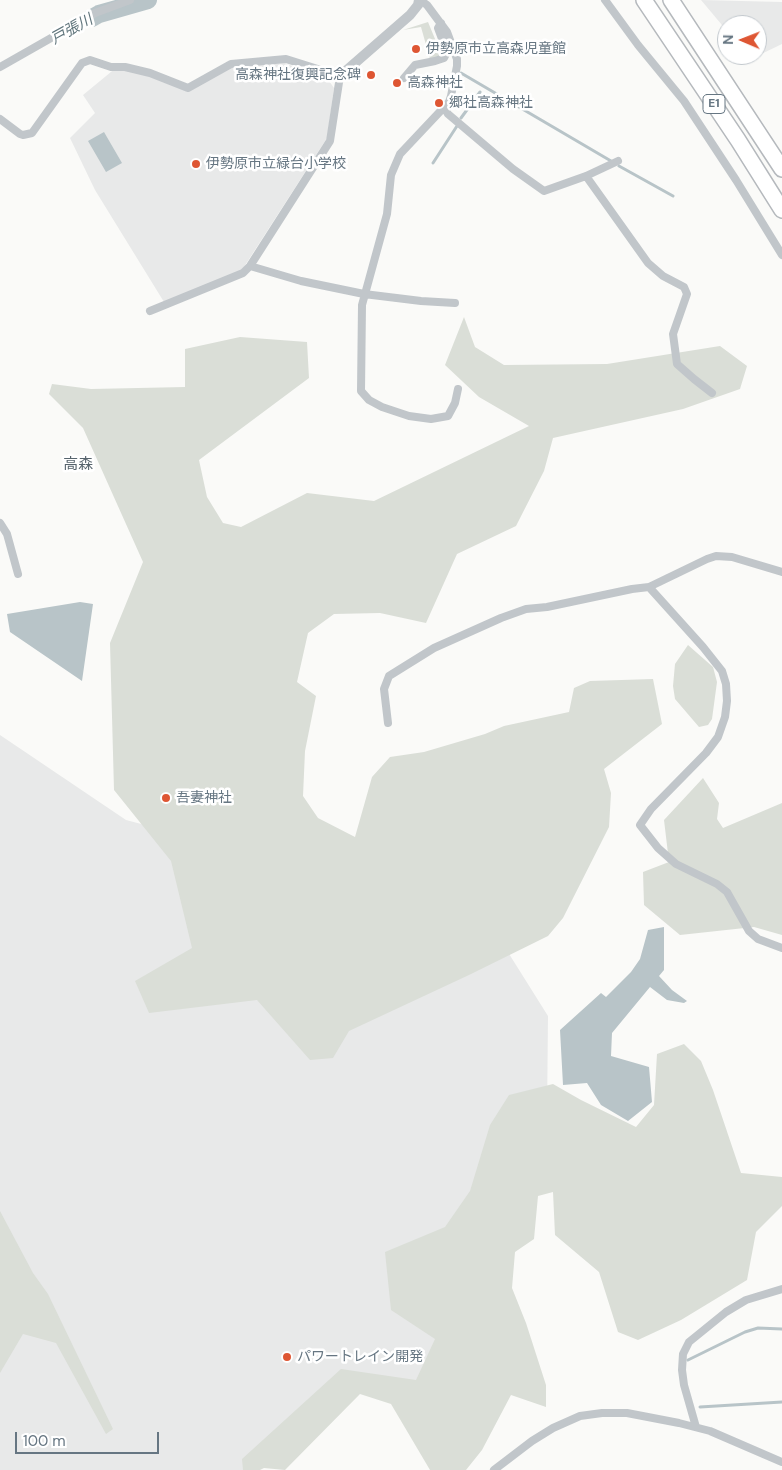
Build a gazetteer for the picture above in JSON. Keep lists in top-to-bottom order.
{
  "streets": {
    "highway": ["E1"]
  },
  "districts": ["高森"],
  "water": ["戸張川"],
  "places": [
    "伊勢原市立高森児童館",
    "高森神社復興記念碑",
    "高森神社",
    "郷社高森神社",
    "伊勢原市立緑台小学校",
    "吾妻神社",
    "パワートレイン開発"
  ],
  "scale_bar": "100 m",
  "north": "left"
}
